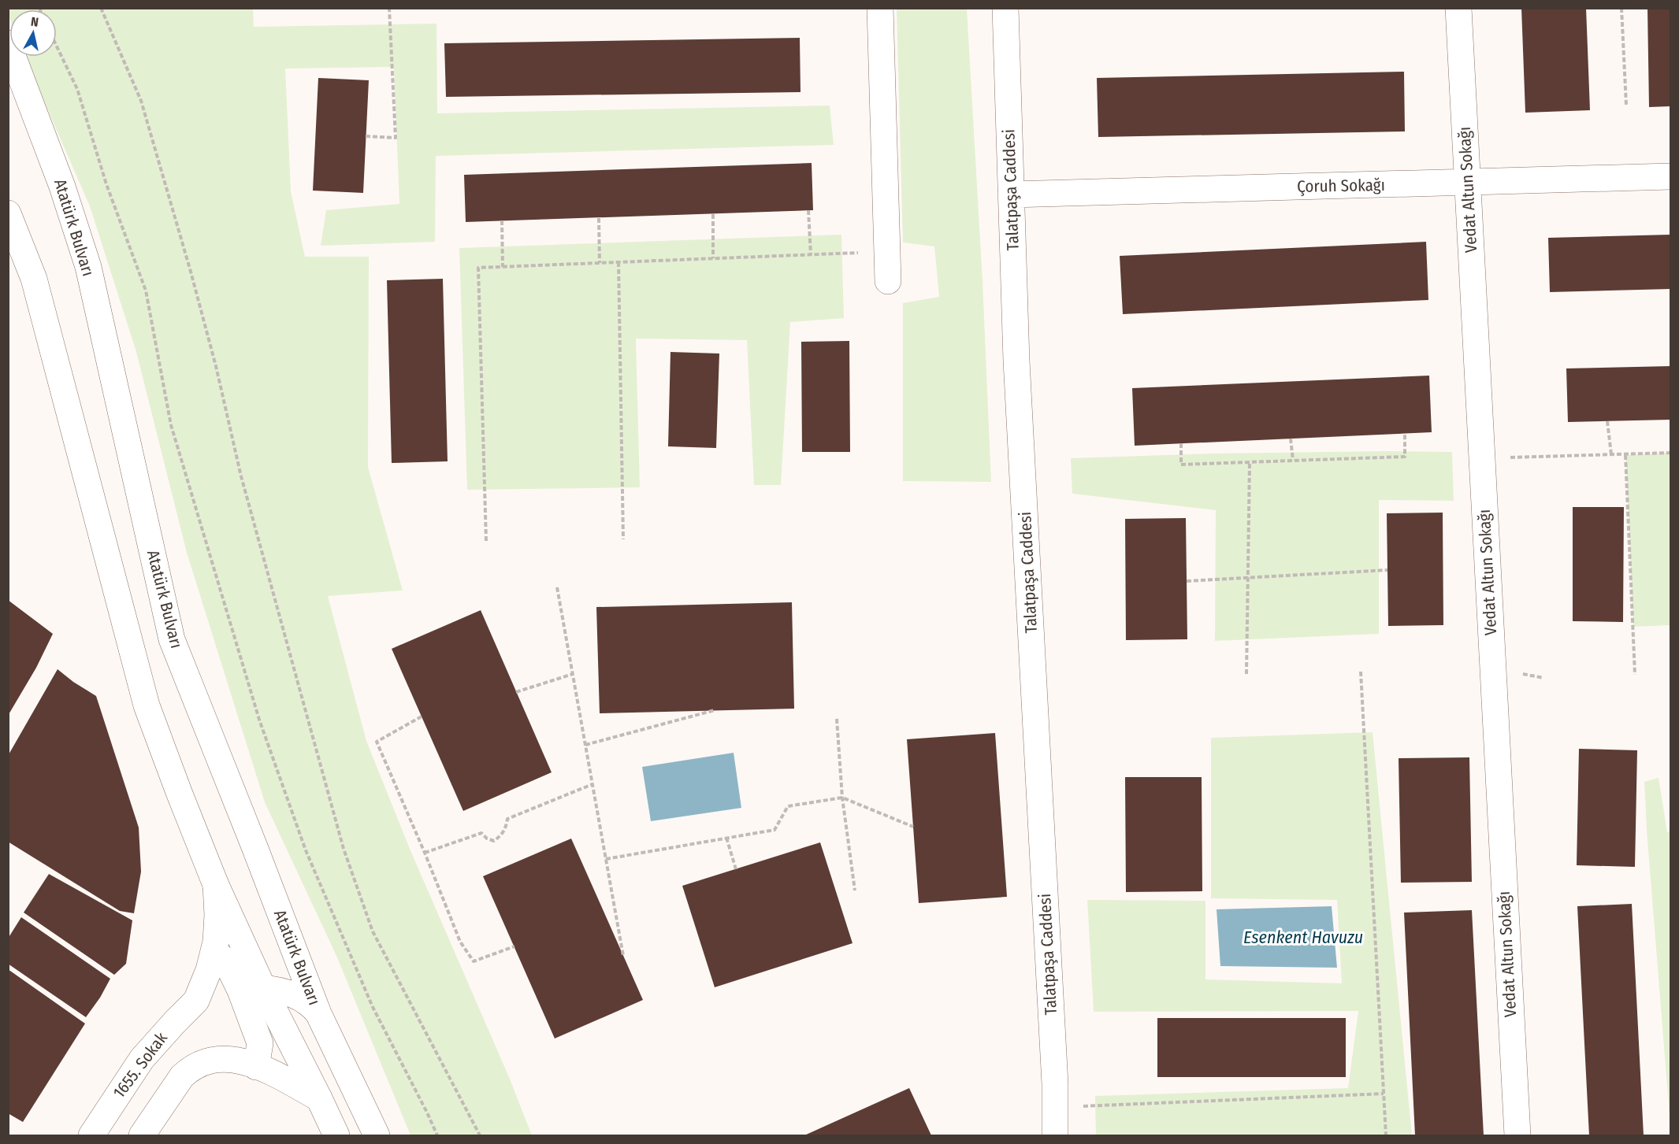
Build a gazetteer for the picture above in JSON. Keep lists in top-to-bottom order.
{
  "streets": {
    "street": [
      "Çoruh Sokağı",
      "Talatpaşa Caddesi",
      "Vedat Altun Sokağı",
      "Atatürk Bulvarı",
      "1655. Sokak"
    ]
  },
  "crossings": [
    ["Çoruh Sokağı", "Talatpaşa Caddesi"],
    ["Çoruh Sokağı", "Vedat Altun Sokağı"]
  ],
  "water": ["Esenkent Havuzu"],
  "north": "top"
}
